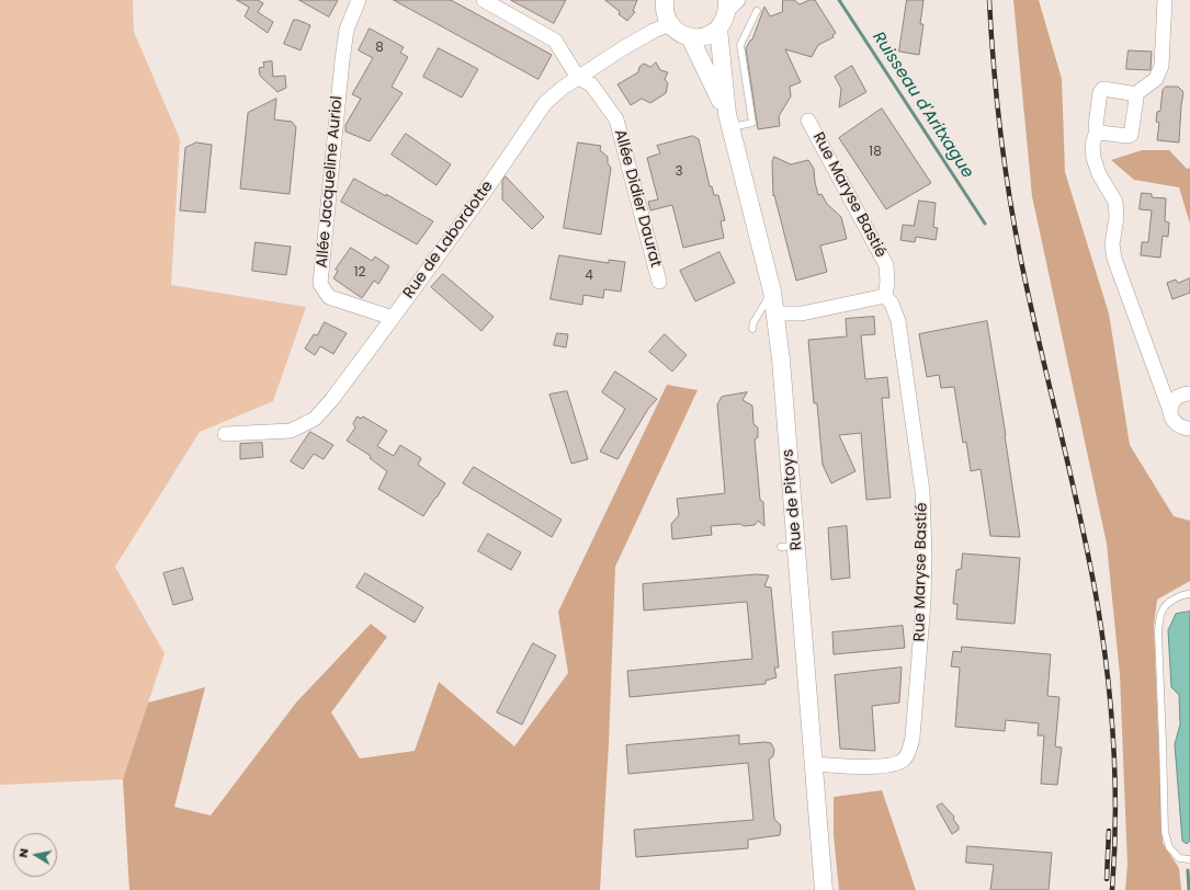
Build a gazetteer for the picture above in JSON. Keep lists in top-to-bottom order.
{
  "streets": {
    "street": [
      "Allée Jacqueline Auriol",
      "Rue Maryse Bastié",
      "Allée Didier Daurat",
      "Rue de Labordotte",
      "Rue de Pitoys"
    ]
  },
  "crossings": [
    ["Allée Jacqueline Auriol", "Rue de Labordotte"],
    ["Rue Maryse Bastié", "Rue de Pitoys"],
    ["Allée Didier Daurat", "Rue de Labordotte"]
  ],
  "water": ["Ruisseau d'Aritxague"],
  "house_numbers": [
    "8",
    "18",
    "3",
    "12",
    "4"
  ],
  "north": "left"
}
